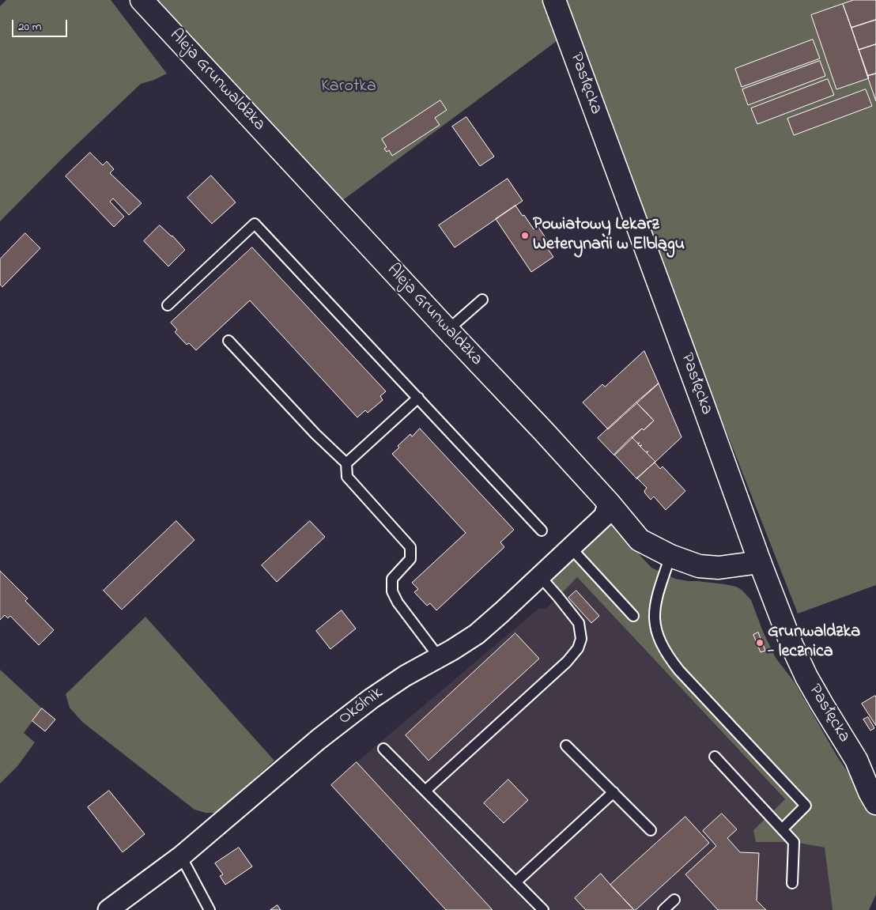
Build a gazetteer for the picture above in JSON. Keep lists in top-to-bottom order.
{
  "streets": {
    "main road": ["Aleja Grunwaldzka", "Pasłęcka"],
    "street": ["Okólnik"]
  },
  "crossings": [
    ["Aleja Grunwaldzka", "Pasłęcka"],
    ["Aleja Grunwaldzka", "Okólnik"]
  ],
  "parks": ["Karotka"],
  "places": ["Powiatowy Lekarz Weterynarii w Elblągu", "Grunwaldzka - lecznica"],
  "scale_bar": "20 m"
}
